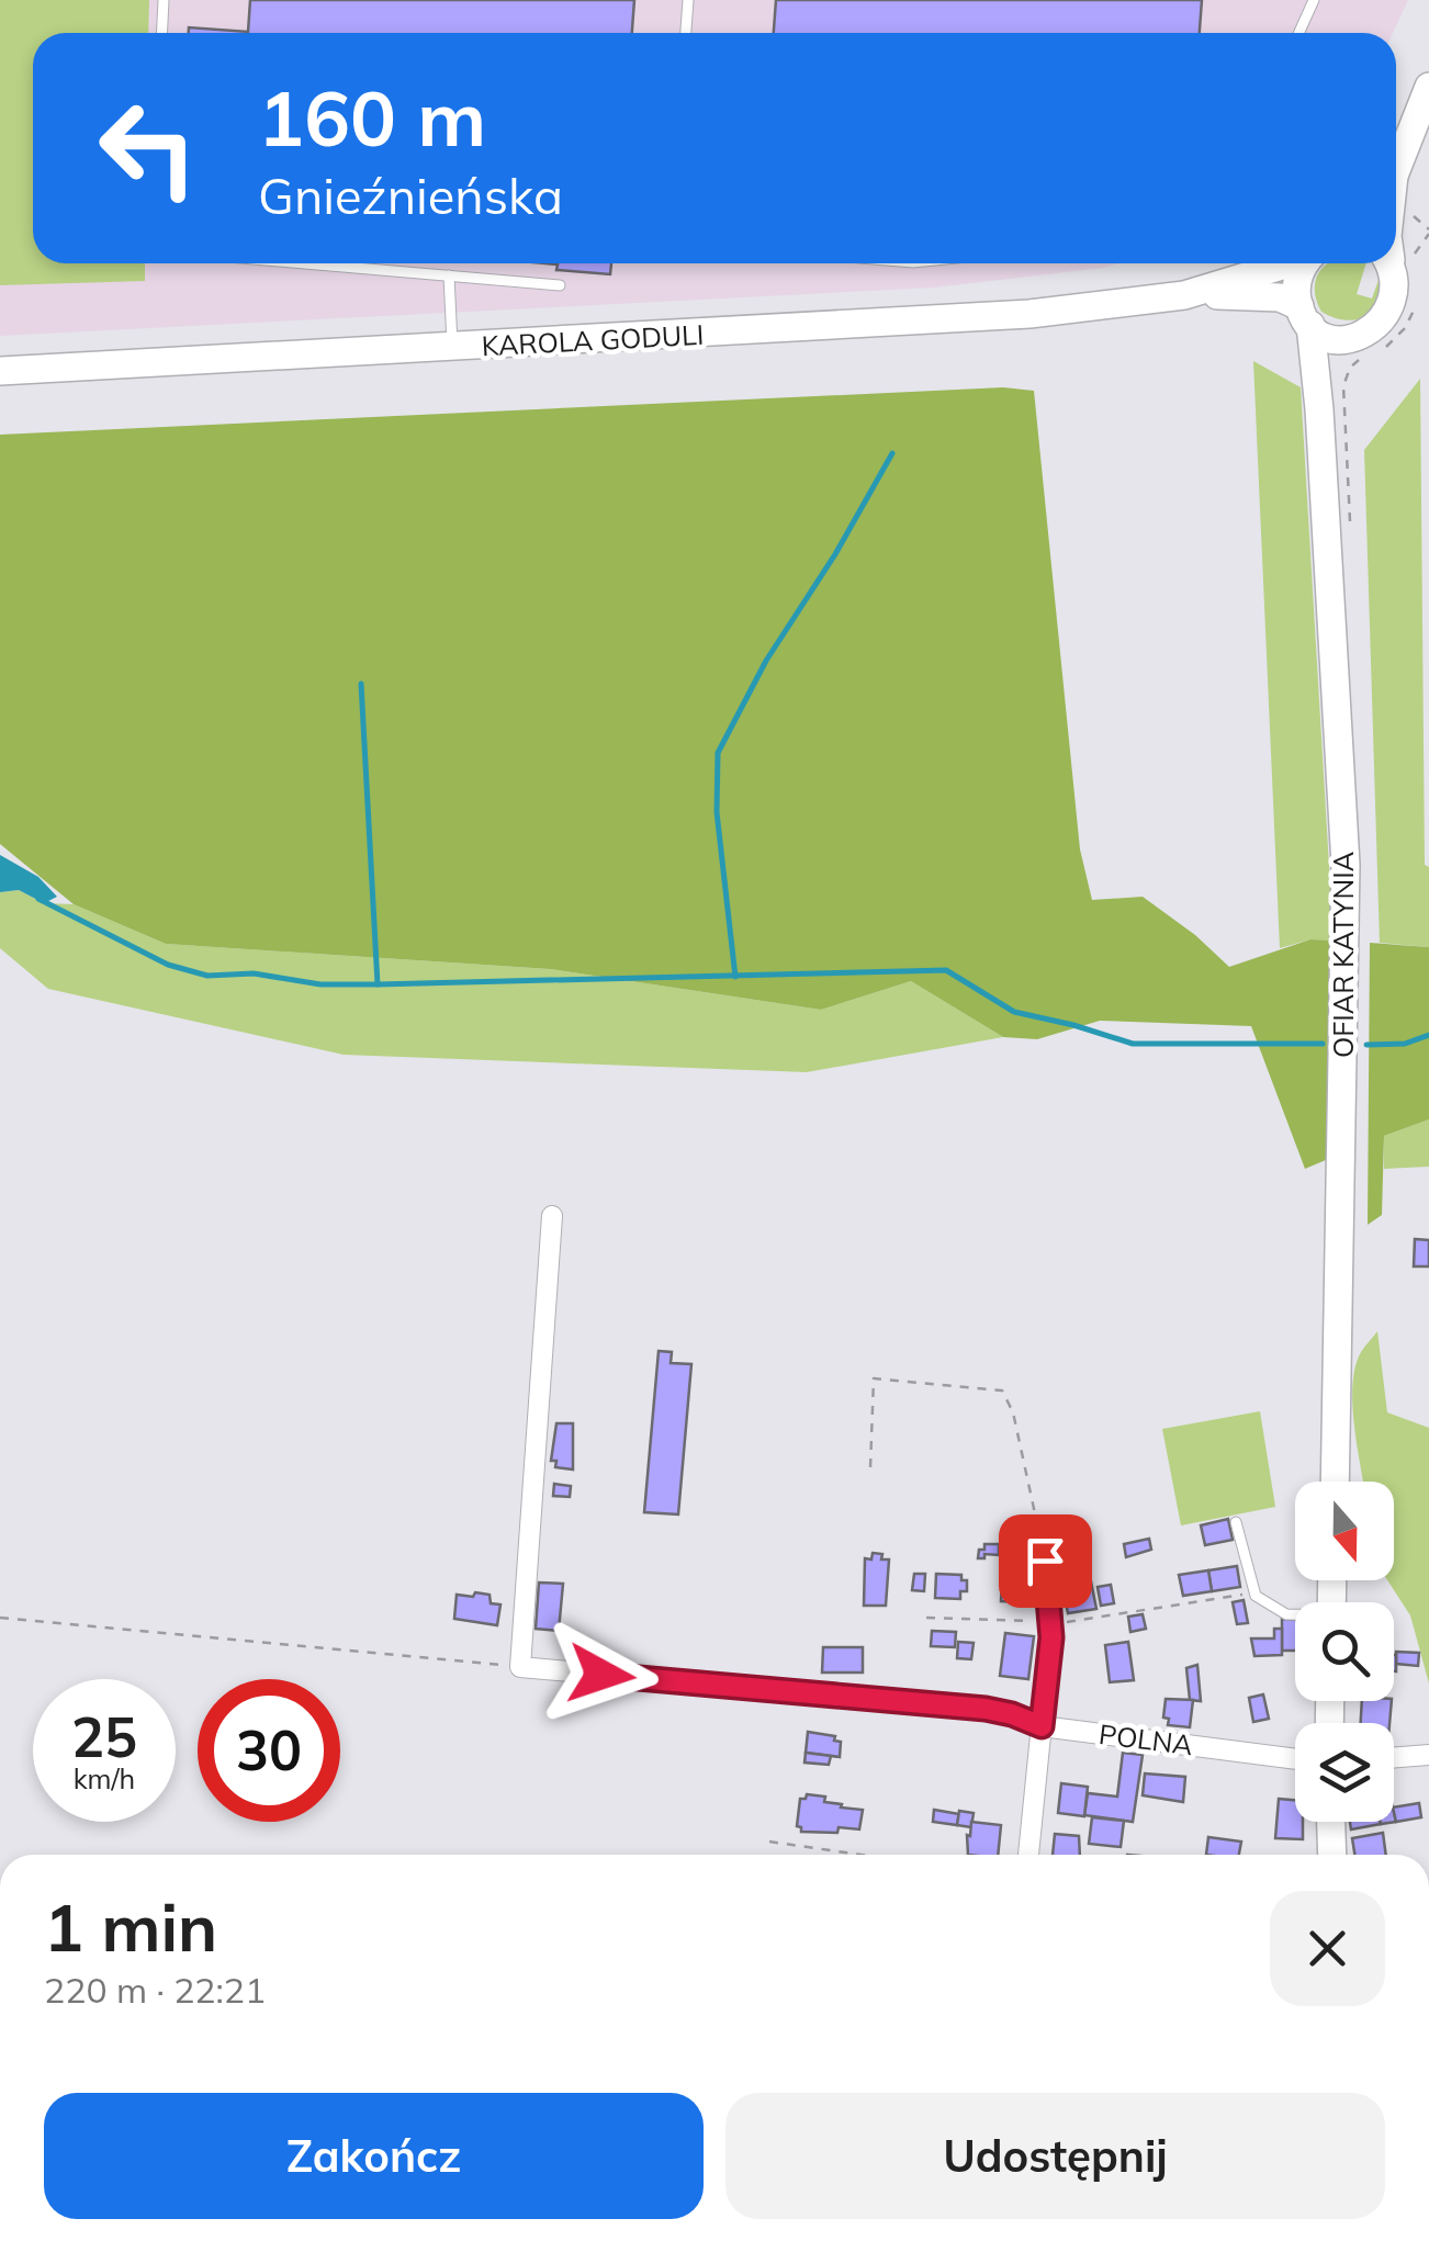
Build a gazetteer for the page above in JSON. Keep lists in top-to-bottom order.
{
  "streets": {
    "street": ["KAROLA GODULI", "OFIAR KATYNIA", "POLNA"]
  },
  "crossings": [
    ["KAROLA GODULI", "OFIAR KATYNIA"]
  ],
  "north": "bottom",
  "page": {
    "turn": ["160 m", "Gnieźnieńska"],
    "speed": "25 km/h",
    "limit": "30",
    "heading": ["1 min", "220 m · 22:21"],
    "buttons": ["Zakończ", "Udostępnij"]
  }
}
